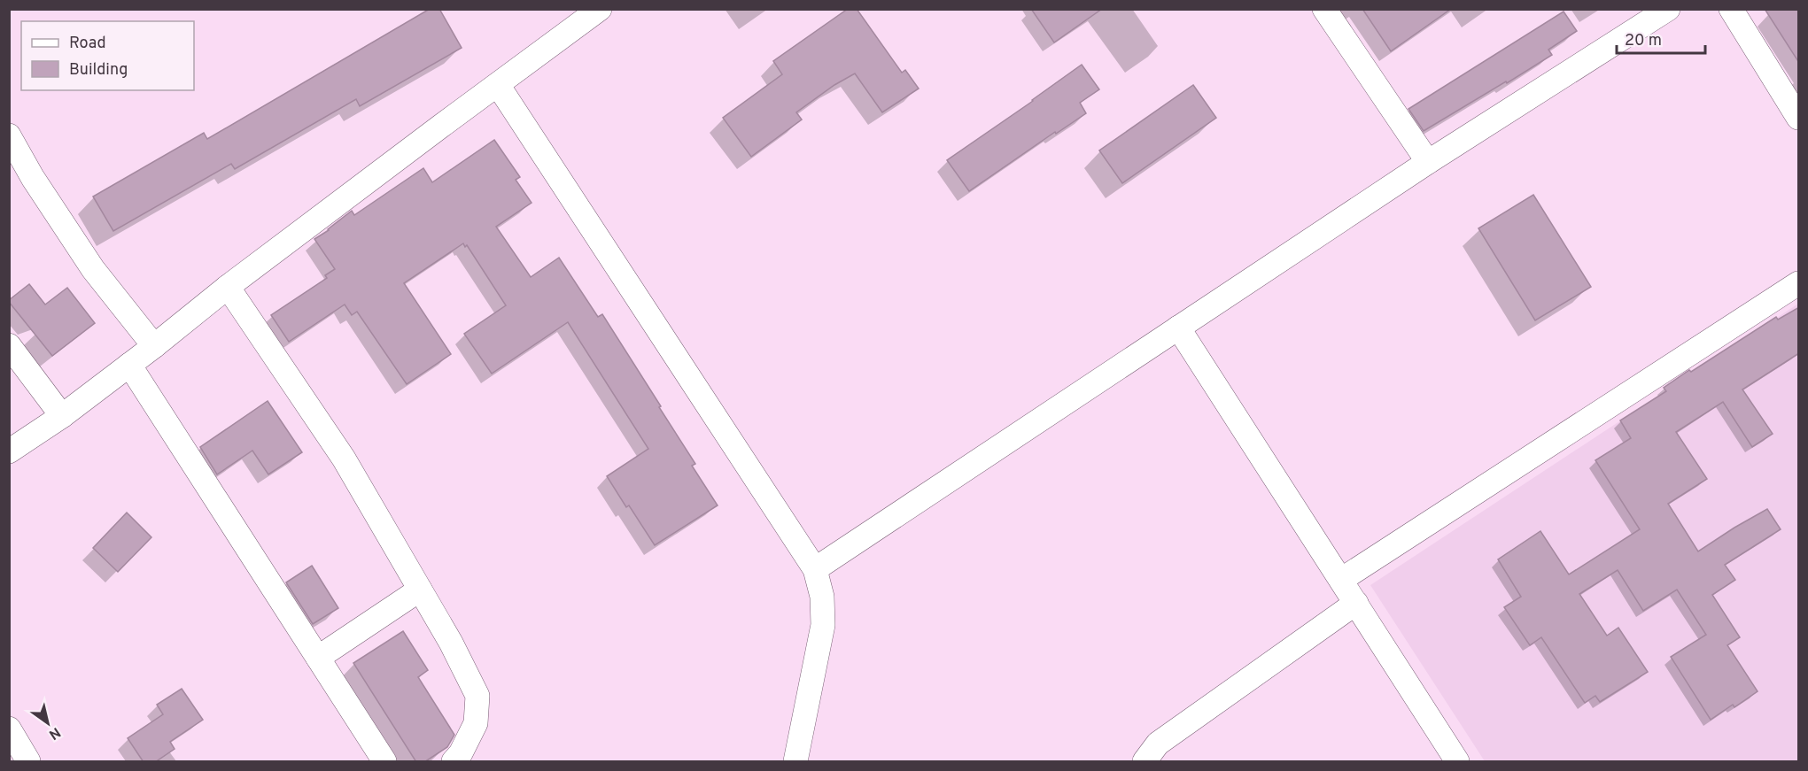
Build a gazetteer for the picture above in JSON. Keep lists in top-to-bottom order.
{
  "legend": ["Road", "Building"],
  "scale_bar": "20 m",
  "north": "bottom right"
}
